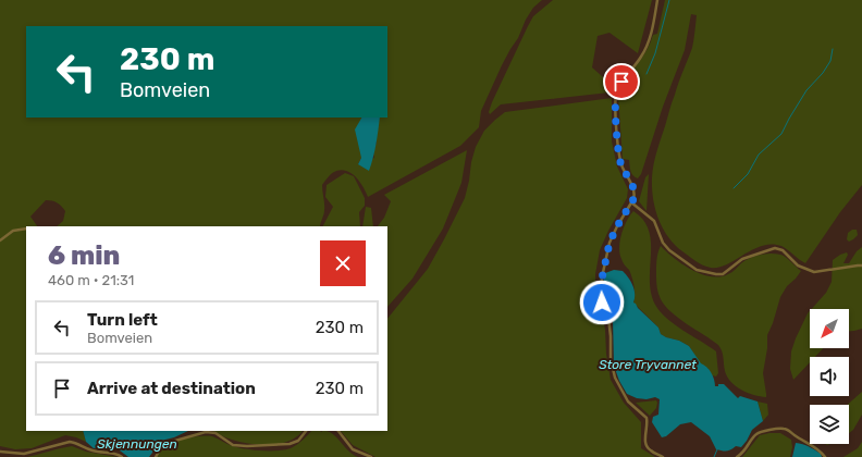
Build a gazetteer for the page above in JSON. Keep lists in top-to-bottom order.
{
  "water": ["Store Tryvannet", "Skjennungen"],
  "north": "bottom left",
  "page": {
    "turn": ["230 m", "Bomveien"],
    "heading": ["6 min", "460 m · 21:31"],
    "list": [
      {
        "name": "Turn left",
        "note": "Bomveien",
        "value": "230 m"
      },
      {
        "name": "Arrive at destination",
        "value": "230 m"
      }
    ]
  }
}
